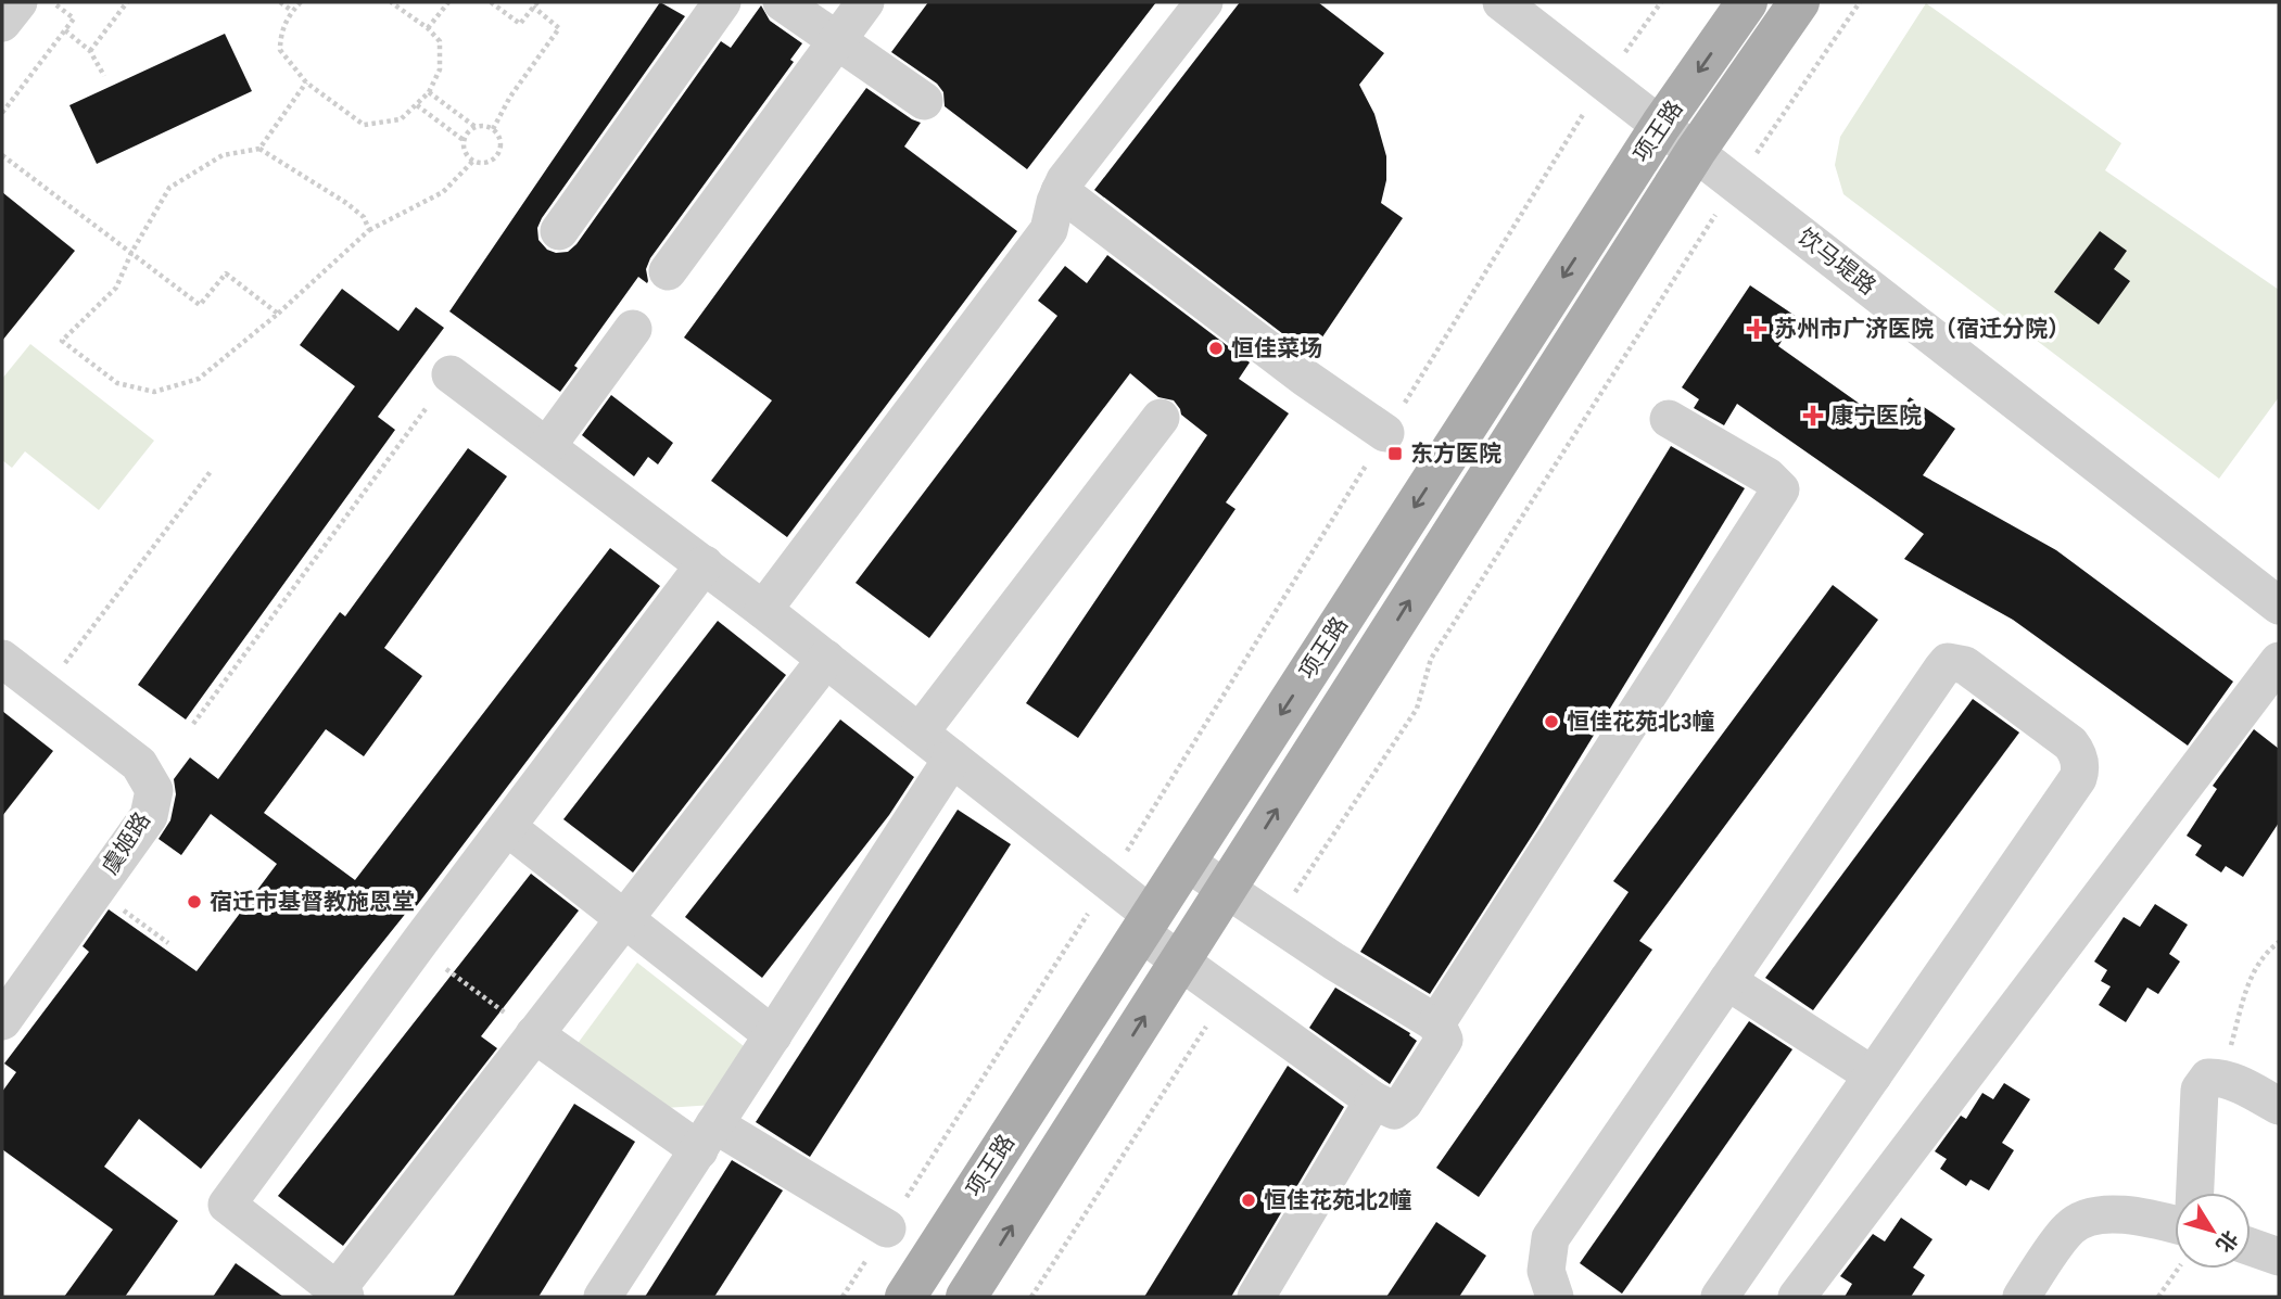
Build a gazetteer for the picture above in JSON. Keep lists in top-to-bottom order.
{
  "streets": {
    "main road": ["项王路"],
    "street": ["饮马堤路", "虞姬路"]
  },
  "crossings": [
    ["项王路", "饮马堤路"]
  ],
  "places": {
    "health": ["苏州市广济医院（宿迁分院）", "康宁医院"],
    "other": [
      "恒佳菜场",
      "恒佳花苑北3幢",
      "宿迁市基督教施恩堂",
      "恒佳花苑北2幢"
    ],
    "transit": ["东方医院"]
  },
  "north": "bottom right"
}
